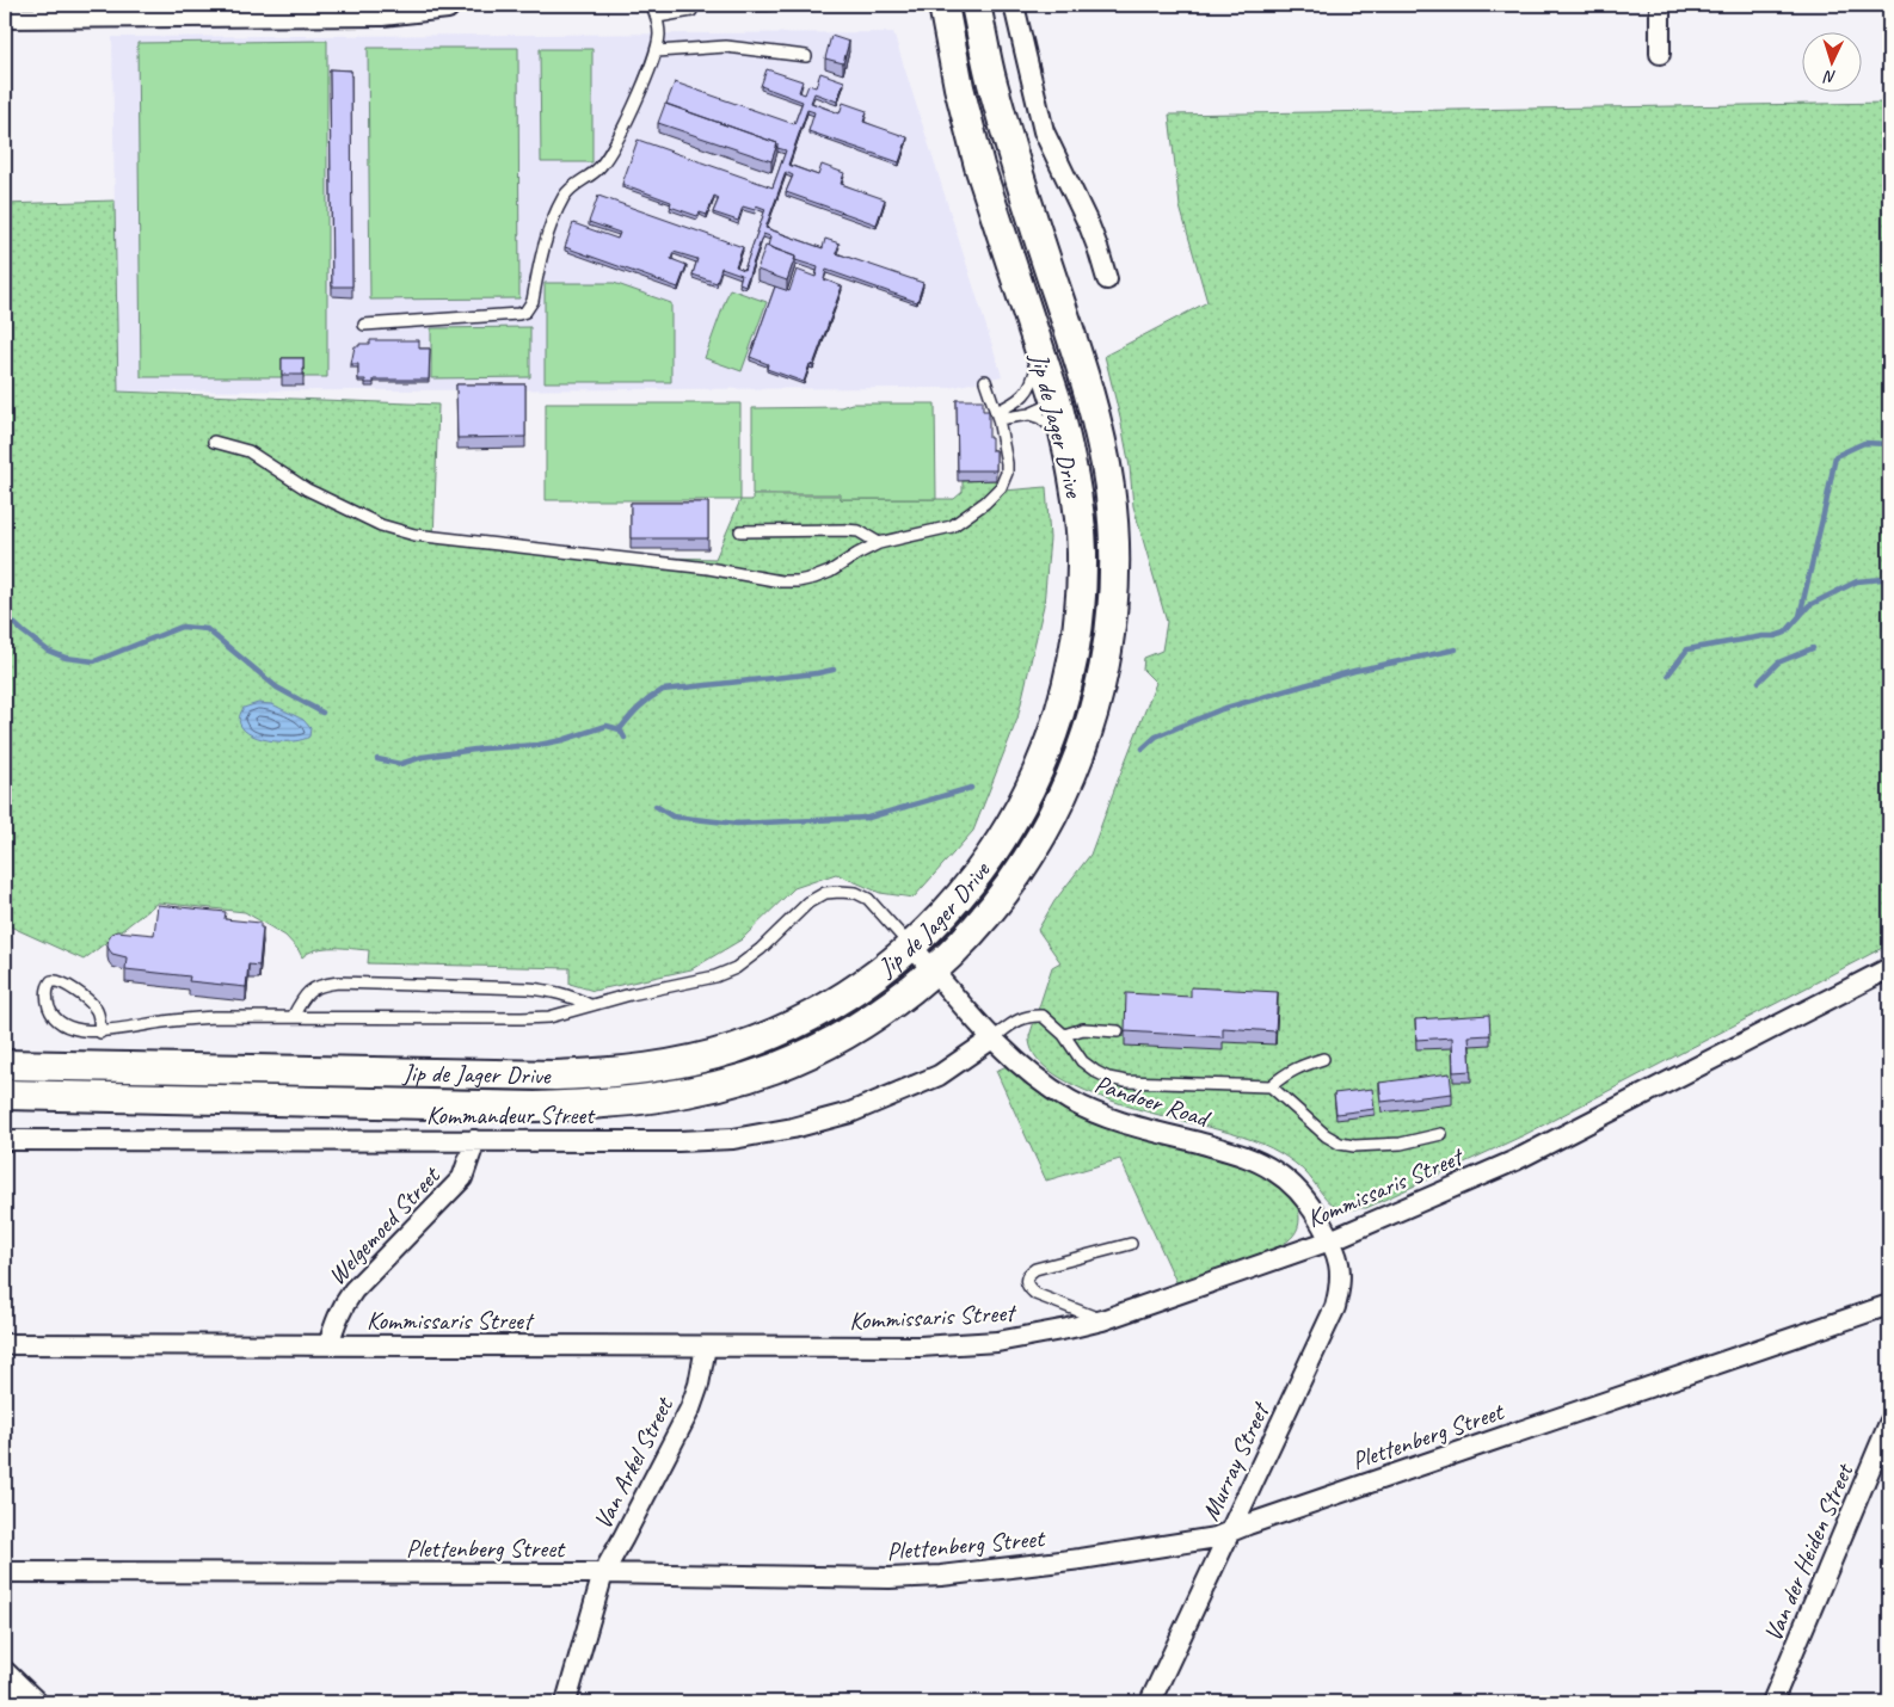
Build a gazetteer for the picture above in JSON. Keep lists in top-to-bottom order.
{
  "streets": {
    "main road": ["Jip de Jager Drive"],
    "street": [
      "Pandoer Road",
      "Kommandeur Street",
      "Kommissaris Street",
      "Welgemoed Street",
      "Plettenberg Street",
      "Murray Street",
      "Van Arkel Street",
      "Van der Heiden Street"
    ]
  },
  "crossings": [
    ["Jip de Jager Drive", "Pandoer Road"],
    ["Pandoer Road", "Kommandeur Street"],
    ["Pandoer Road", "Kommissaris Street"],
    ["Pandoer Road", "Murray Street"],
    ["Kommandeur Street", "Welgemoed Street"],
    ["Kommissaris Street", "Welgemoed Street"],
    ["Kommissaris Street", "Murray Street"],
    ["Kommissaris Street", "Van Arkel Street"],
    ["Plettenberg Street", "Murray Street"],
    ["Plettenberg Street", "Van Arkel Street"]
  ],
  "north": "bottom"
}
